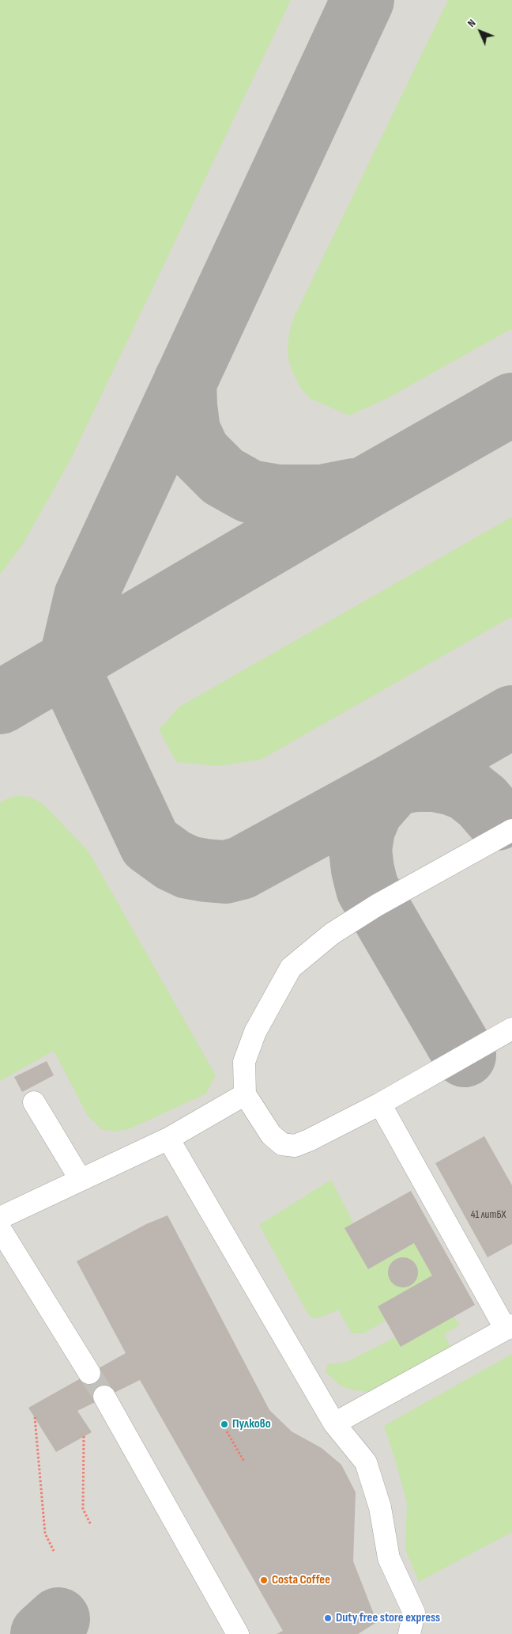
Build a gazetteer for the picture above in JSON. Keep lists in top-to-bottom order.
{
  "places": ["Пулково", "Costa Coffee", "Duty free store express"],
  "house_numbers": ["41 литБХ"],
  "north": "top left"
}
